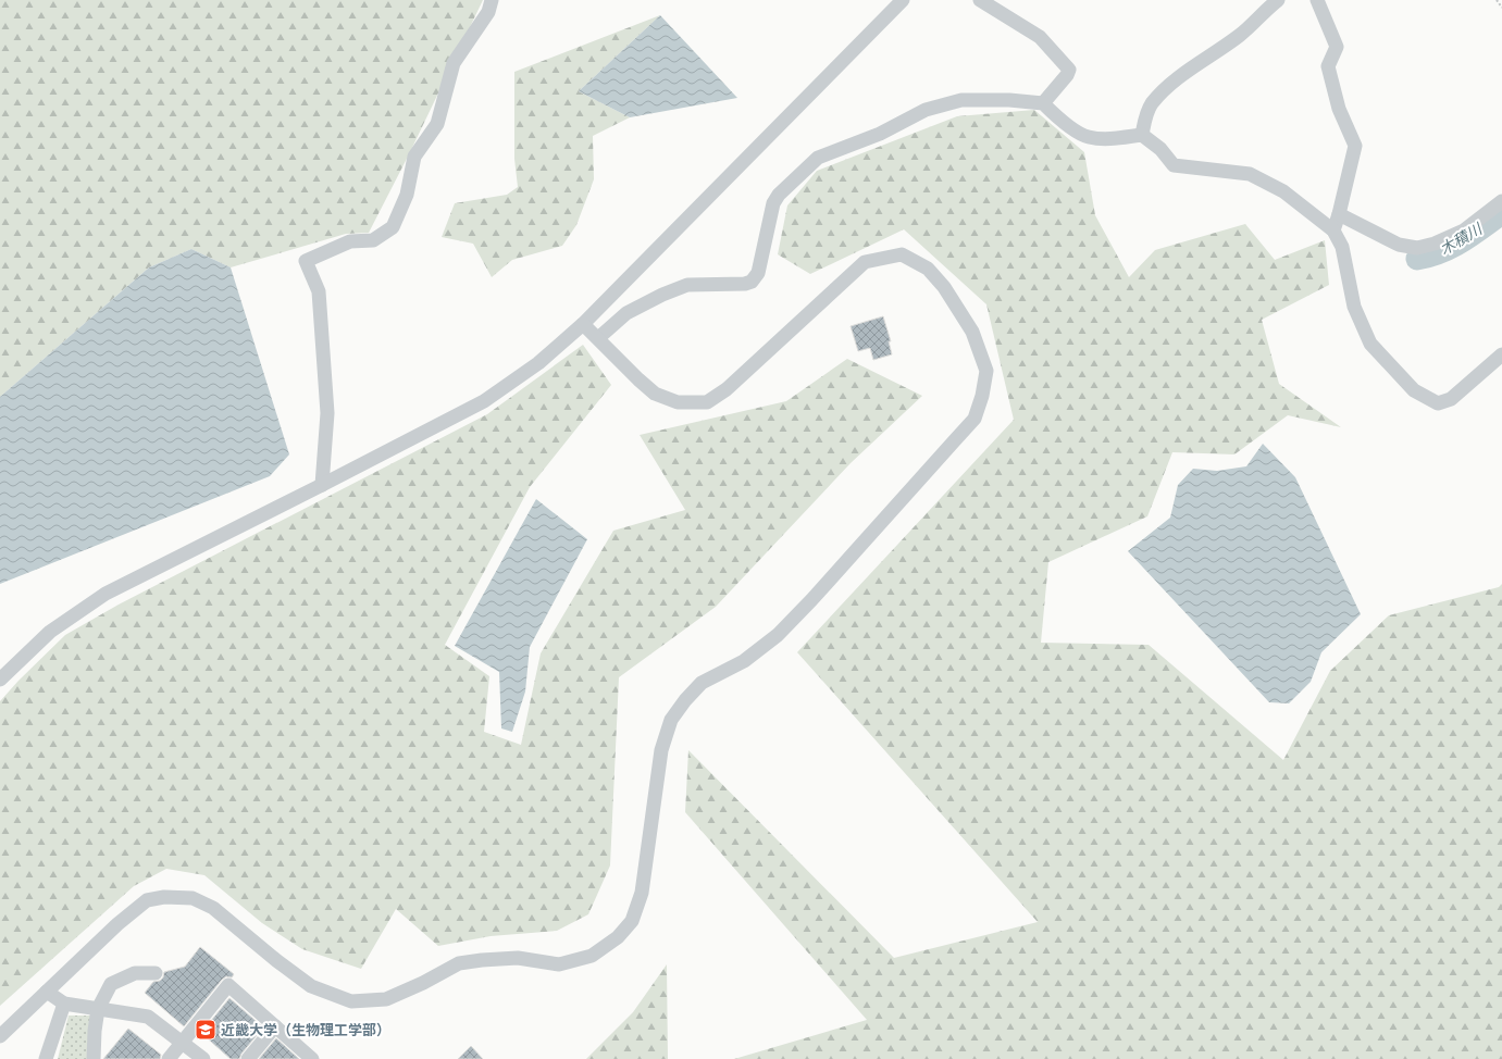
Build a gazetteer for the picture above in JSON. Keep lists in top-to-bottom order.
{
  "water": ["木積川"],
  "places": {
    "school or university": ["近畿大学（生物理工学部）"]
  }
}
